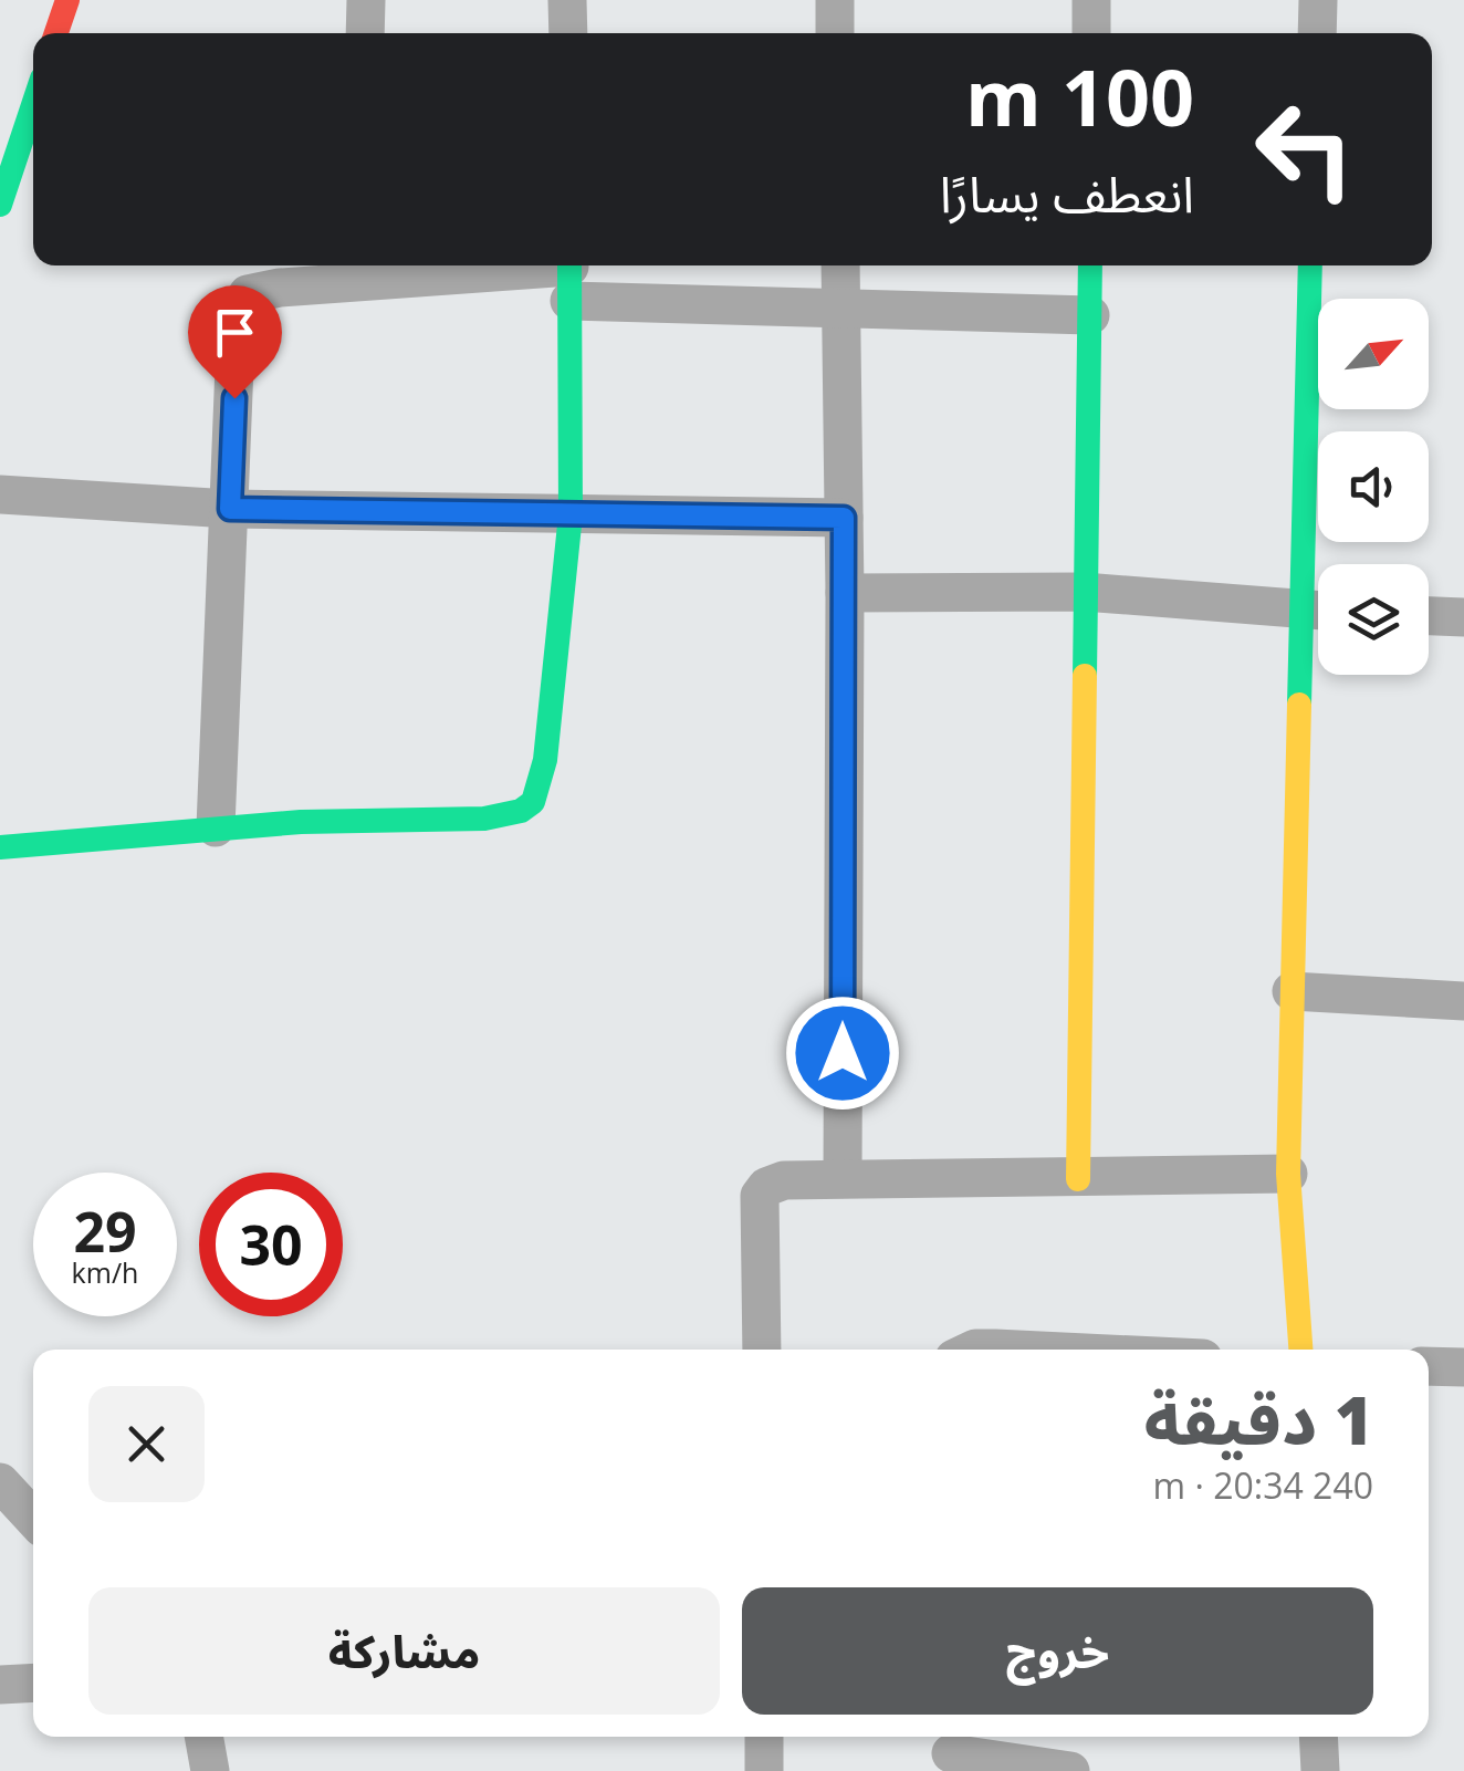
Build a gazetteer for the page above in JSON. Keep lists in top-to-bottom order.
{
  "north": "top right",
  "page": {
    "turn": ["100 m", "انعطف يسارًا"],
    "speed": "29 km/h",
    "limit": "30",
    "heading": ["1 دقيقة", "240 m · 20:34"],
    "buttons": ["خروج", "مشاركة"]
  }
}
